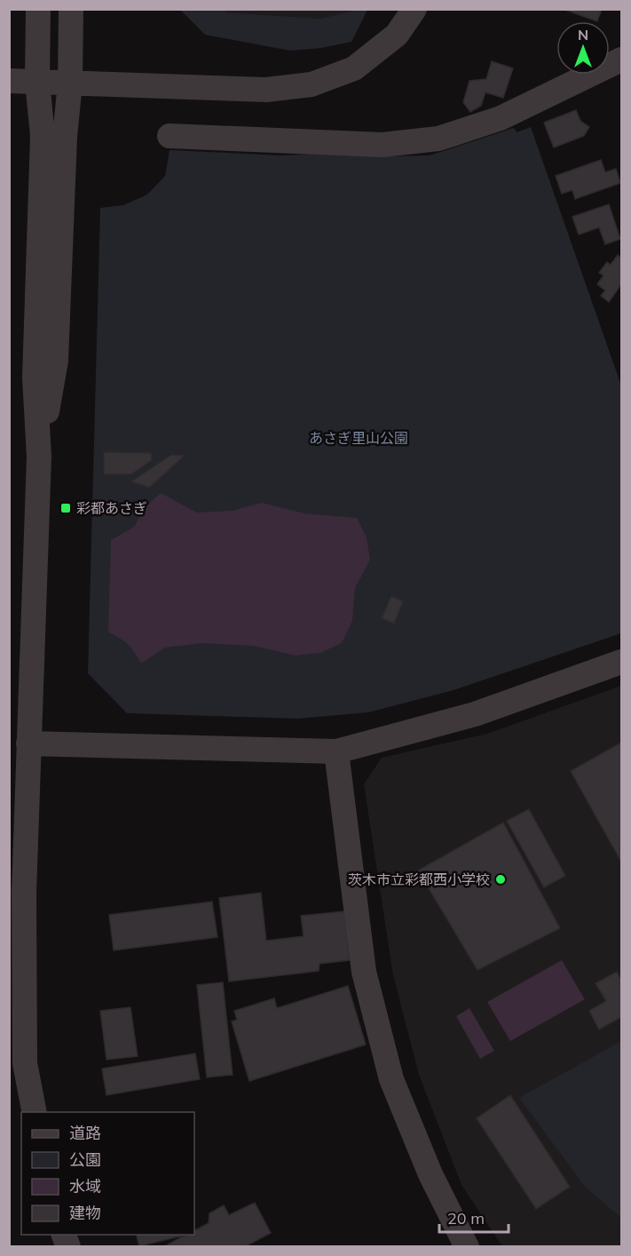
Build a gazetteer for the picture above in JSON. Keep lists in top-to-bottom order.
{
  "parks": ["あさぎ里山公園"],
  "places": {
    "transit": ["彩都あさぎ"],
    "other": ["茨木市立彩都西小学校"]
  },
  "legend": [
    "道路",
    "公園",
    "水域",
    "建物"
  ],
  "scale_bar": "20 m",
  "north": "top"
}
